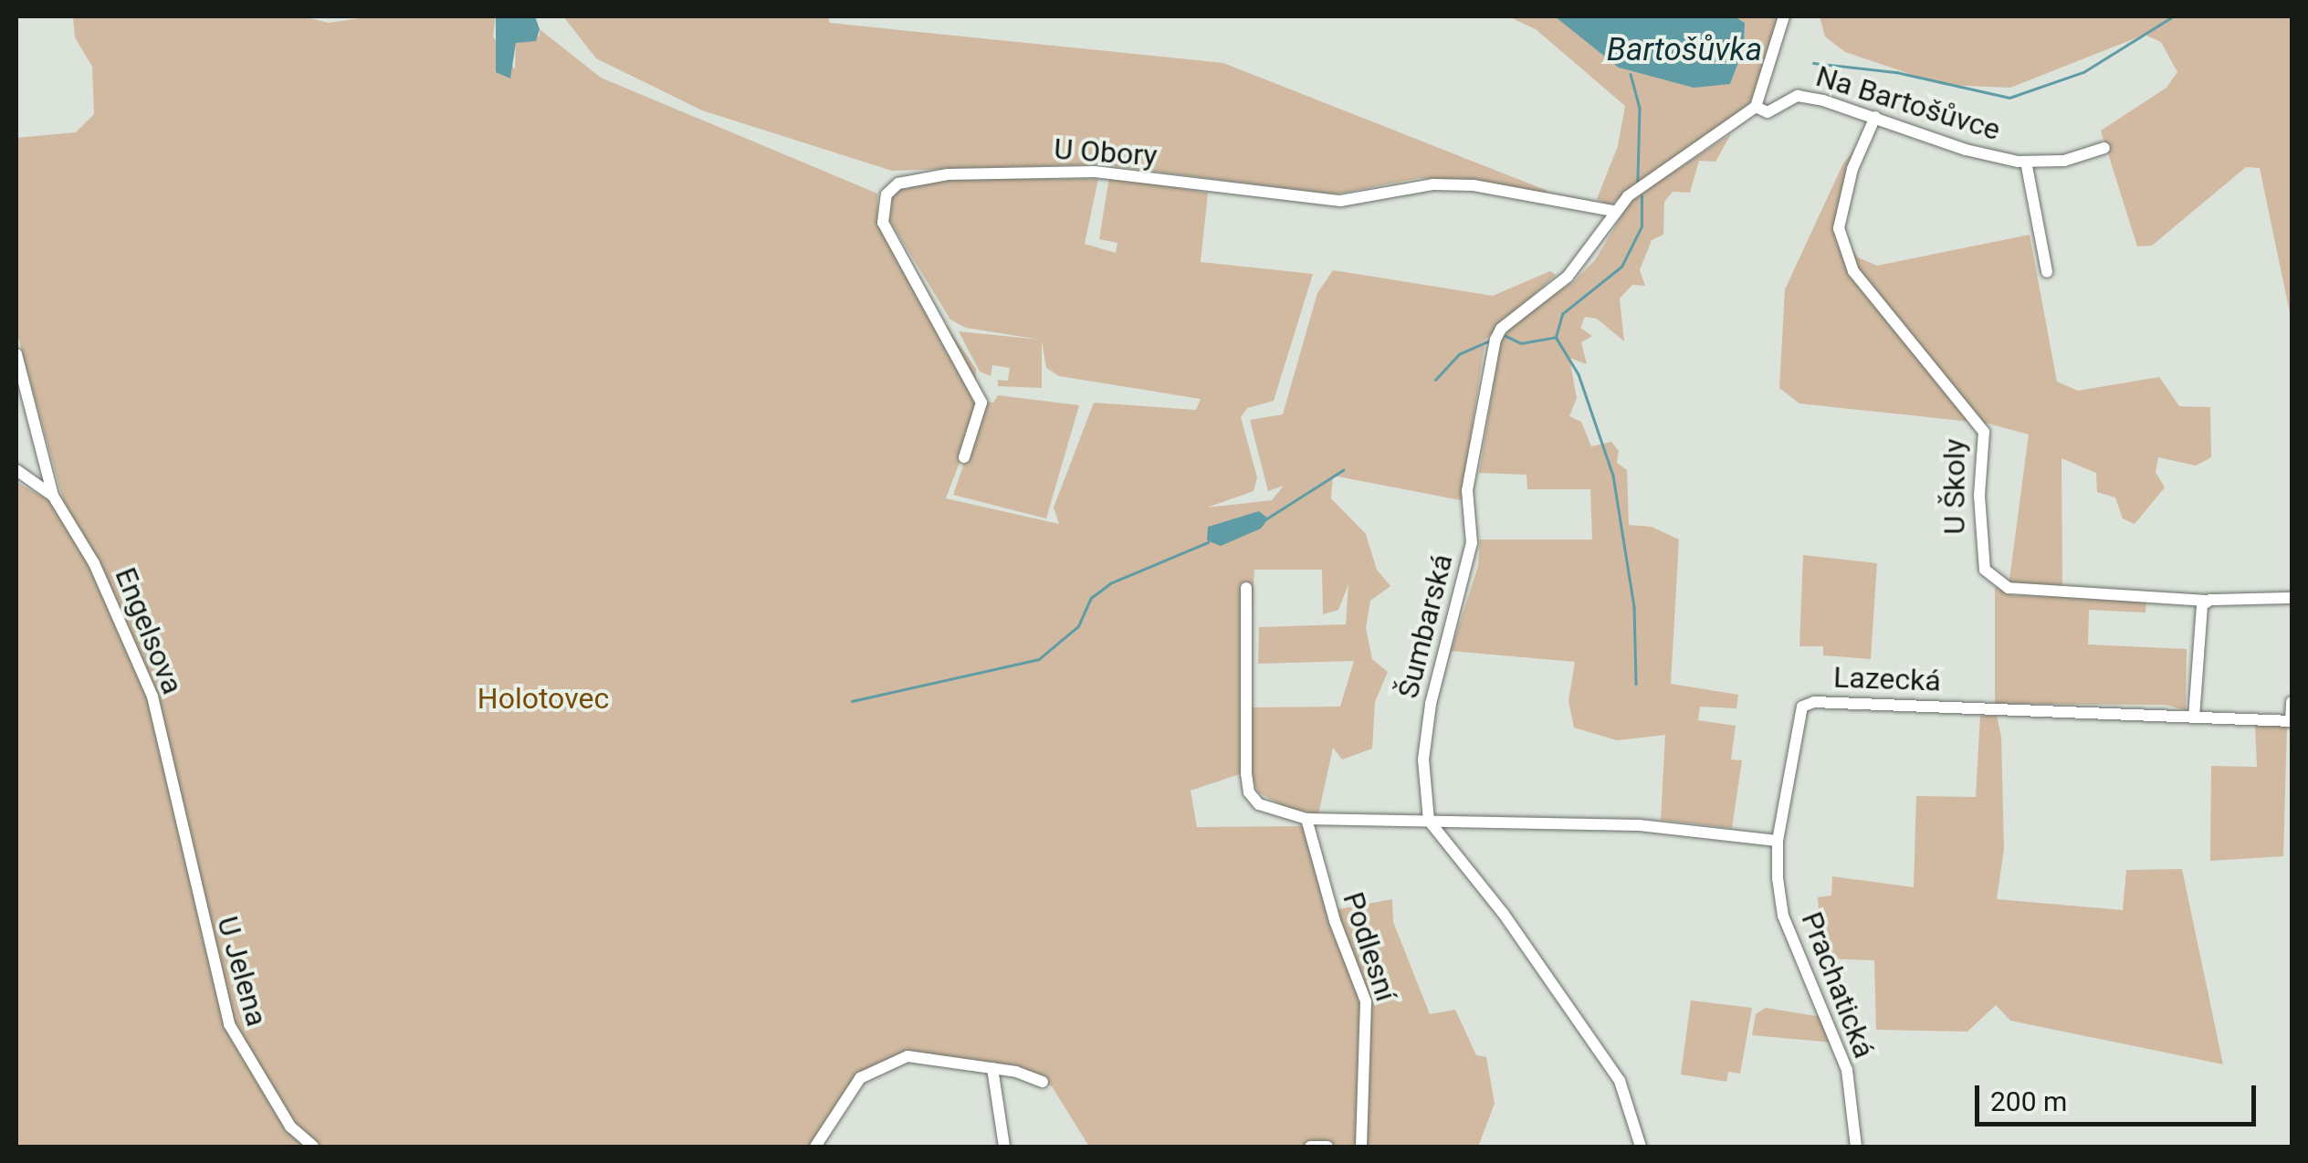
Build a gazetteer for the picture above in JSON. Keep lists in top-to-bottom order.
{
  "streets": {
    "street": [
      "Na Bartošůvce",
      "U Obory",
      "U Školy",
      "Šumbarská",
      "Engelsova",
      "Lazecká",
      "Podlesní",
      "U Jelena",
      "Prachatická"
    ]
  },
  "crossings": [
    ["Na Bartošůvce", "U Školy"],
    ["Na Bartošůvce", "Šumbarská"],
    ["U Obory", "Šumbarská"],
    ["Engelsova", "U Jelena"],
    ["Lazecká", "Prachatická"]
  ],
  "water": ["Bartošůvka"],
  "parks": ["Holotovec"],
  "scale_bar": "200 m"
}
